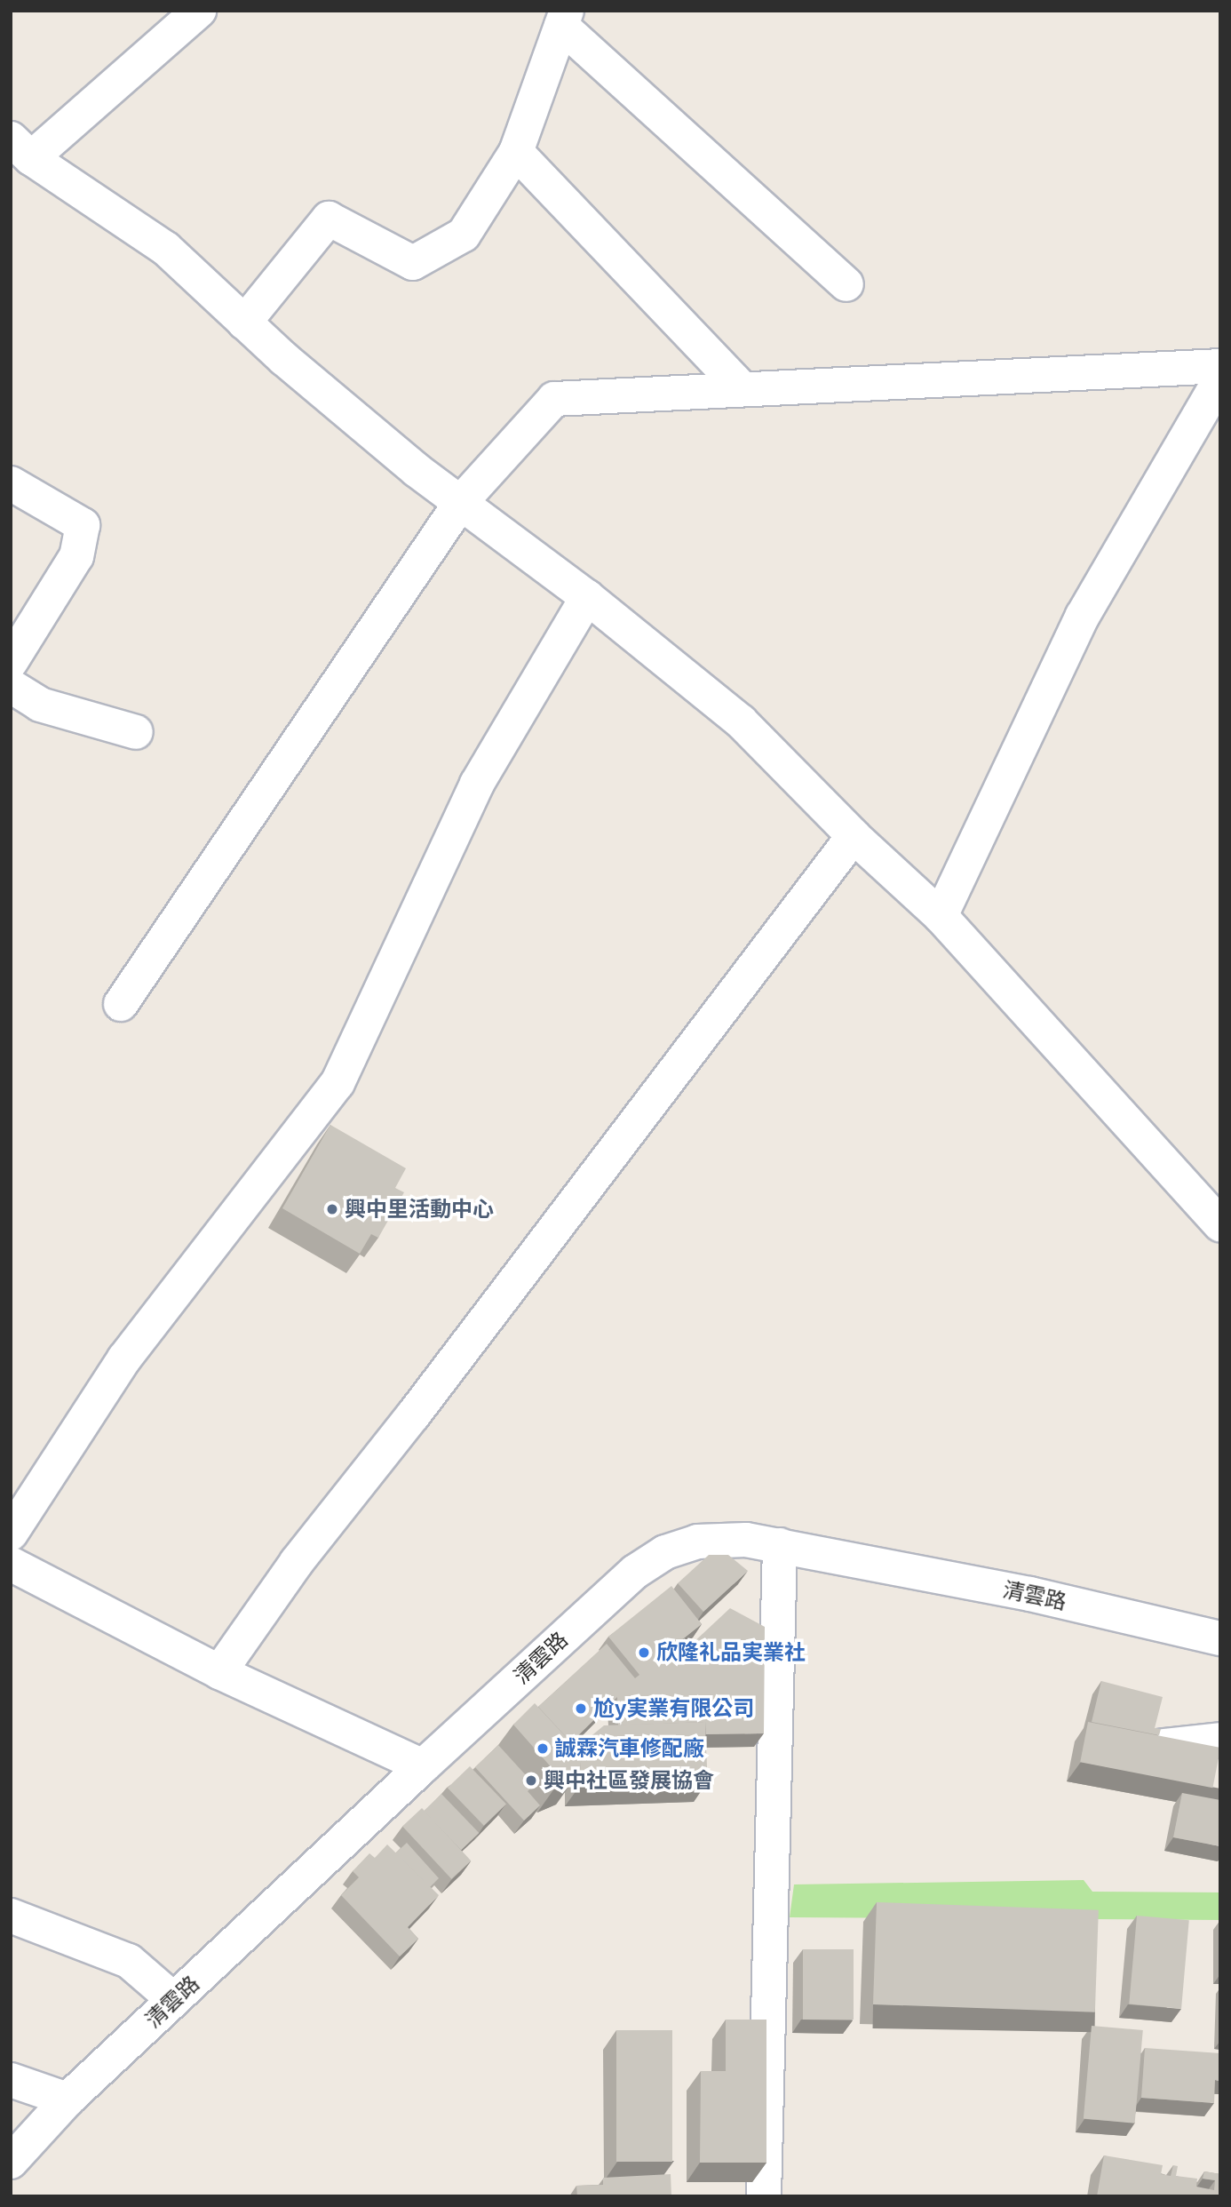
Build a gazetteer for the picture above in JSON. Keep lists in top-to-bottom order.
{
  "streets": {
    "street": ["清雲路"]
  },
  "places": [
    "興中里活動中心",
    "欣隆礼品実業社",
    "尬y実業有限公司",
    "誠霖汽車修配廠",
    "興中社區發展協會"
  ]
}
